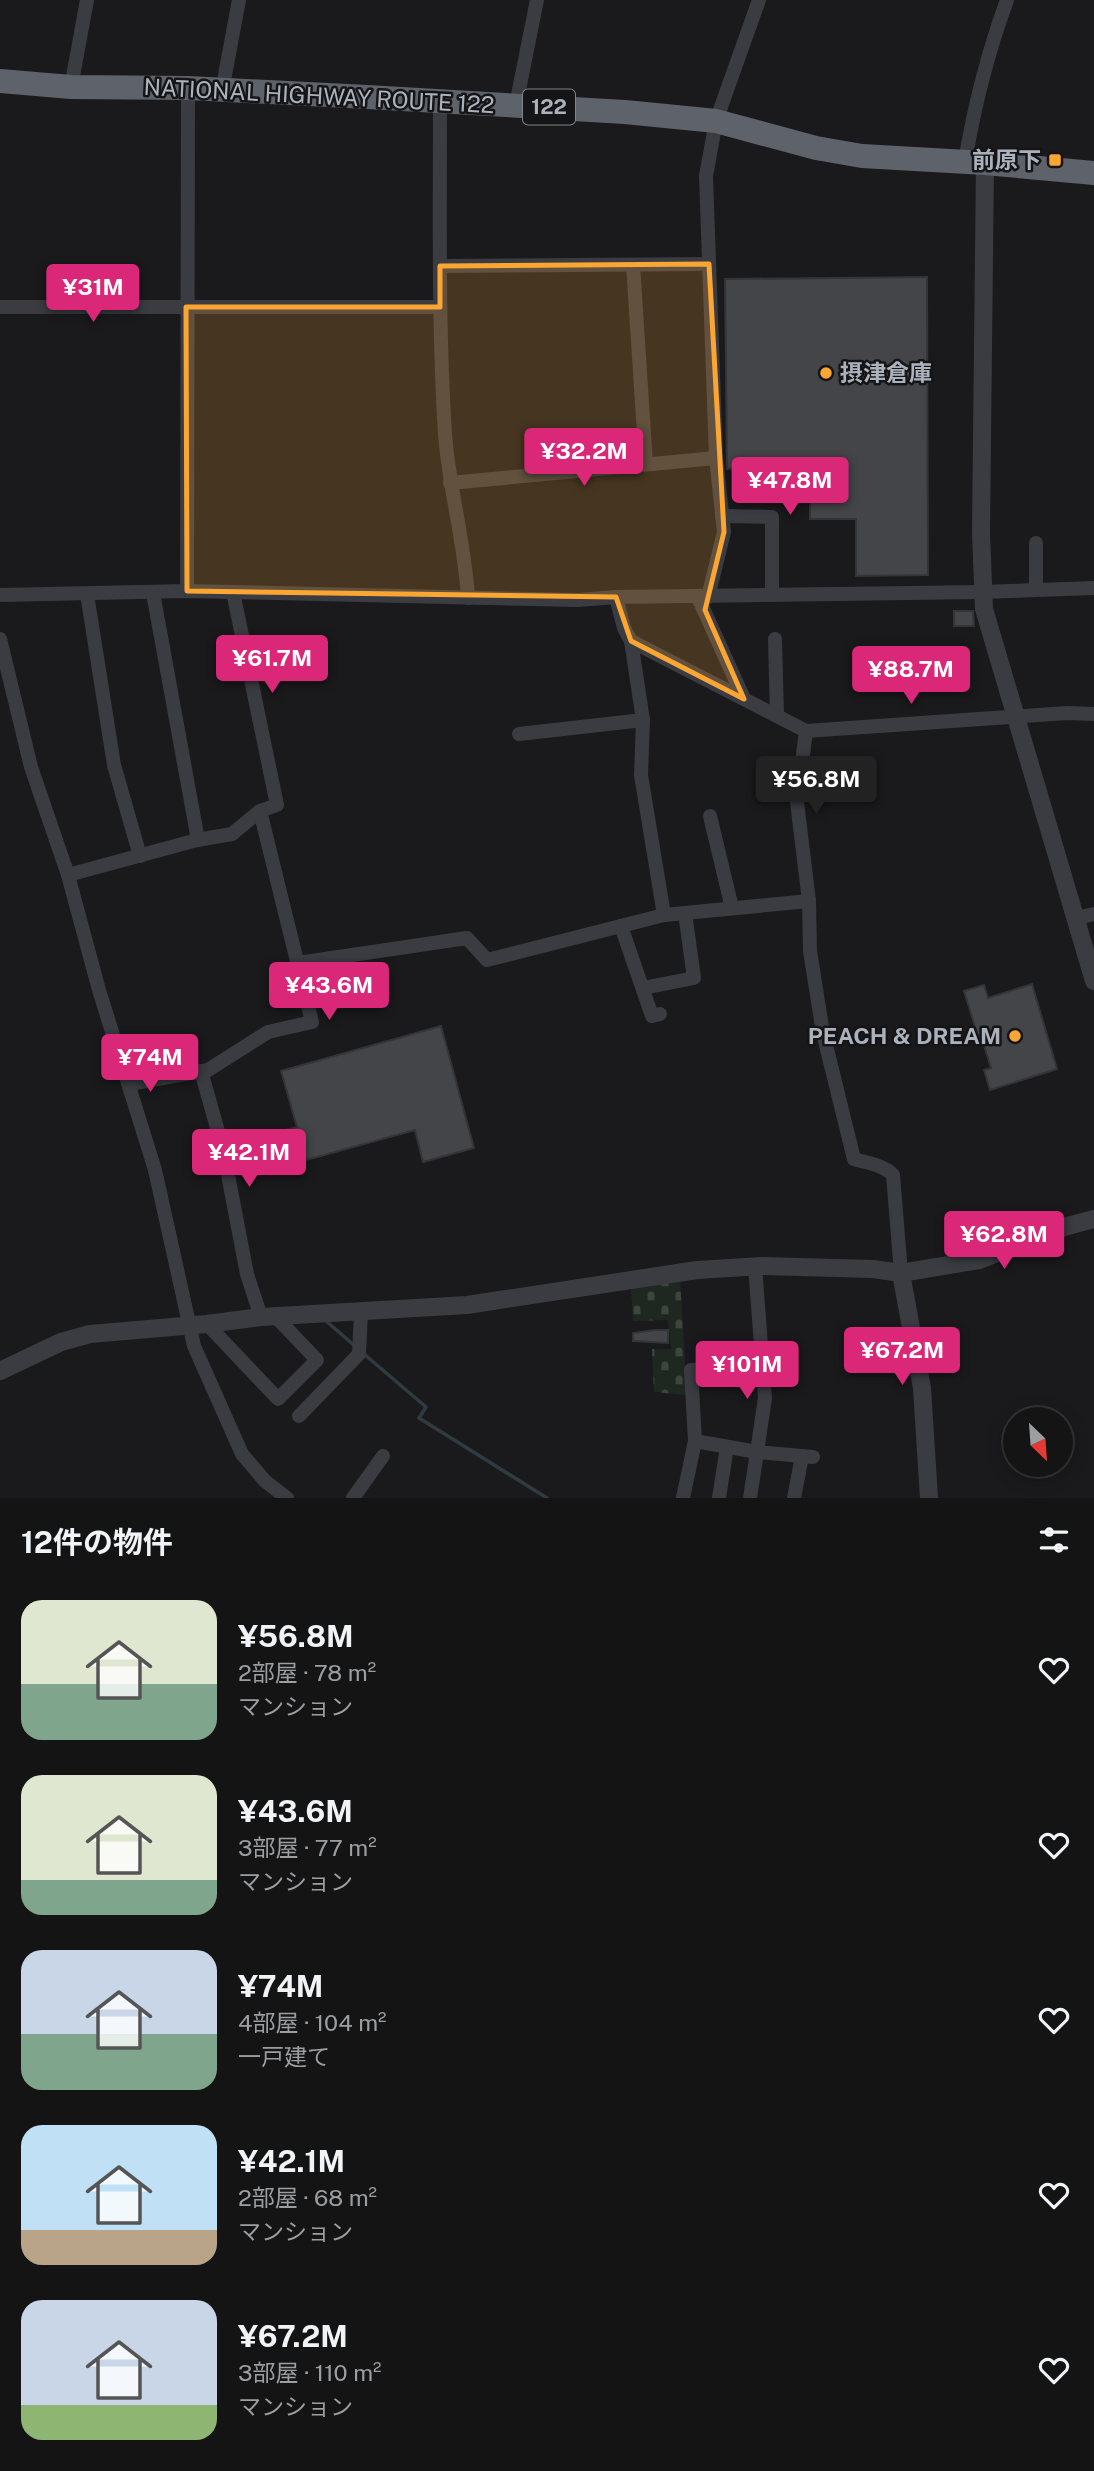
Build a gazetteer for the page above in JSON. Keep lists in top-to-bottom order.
{
  "streets": {
    "highway": ["NATIONAL HIGHWAY ROUTE 122", "122"]
  },
  "places": {
    "transit": ["前原下"],
    "other": ["摂津倉庫", "PEACH & DREAM"]
  },
  "north": "bottom right",
  "page": {
    "price": [
      "¥31M",
      "¥32.2M",
      "¥47.8M",
      "¥61.7M",
      "¥88.7M",
      "¥56.8M",
      "¥43.6M",
      "¥74M",
      "¥42.1M",
      "¥62.8M",
      "¥67.2M",
      "¥101M"
    ],
    "heading": "12件の物件",
    "list": [
      {
        "name": "¥56.8M",
        "note": "2部屋 · 78 m² · マンション"
      },
      {
        "name": "¥43.6M",
        "note": "3部屋 · 77 m² · マンション"
      },
      {
        "name": "¥74M",
        "note": "4部屋 · 104 m² · 一戸建て"
      },
      {
        "name": "¥42.1M",
        "note": "2部屋 · 68 m² · マンション"
      },
      {
        "name": "¥67.2M",
        "note": "3部屋 · 110 m² · マンション"
      }
    ]
  }
}
